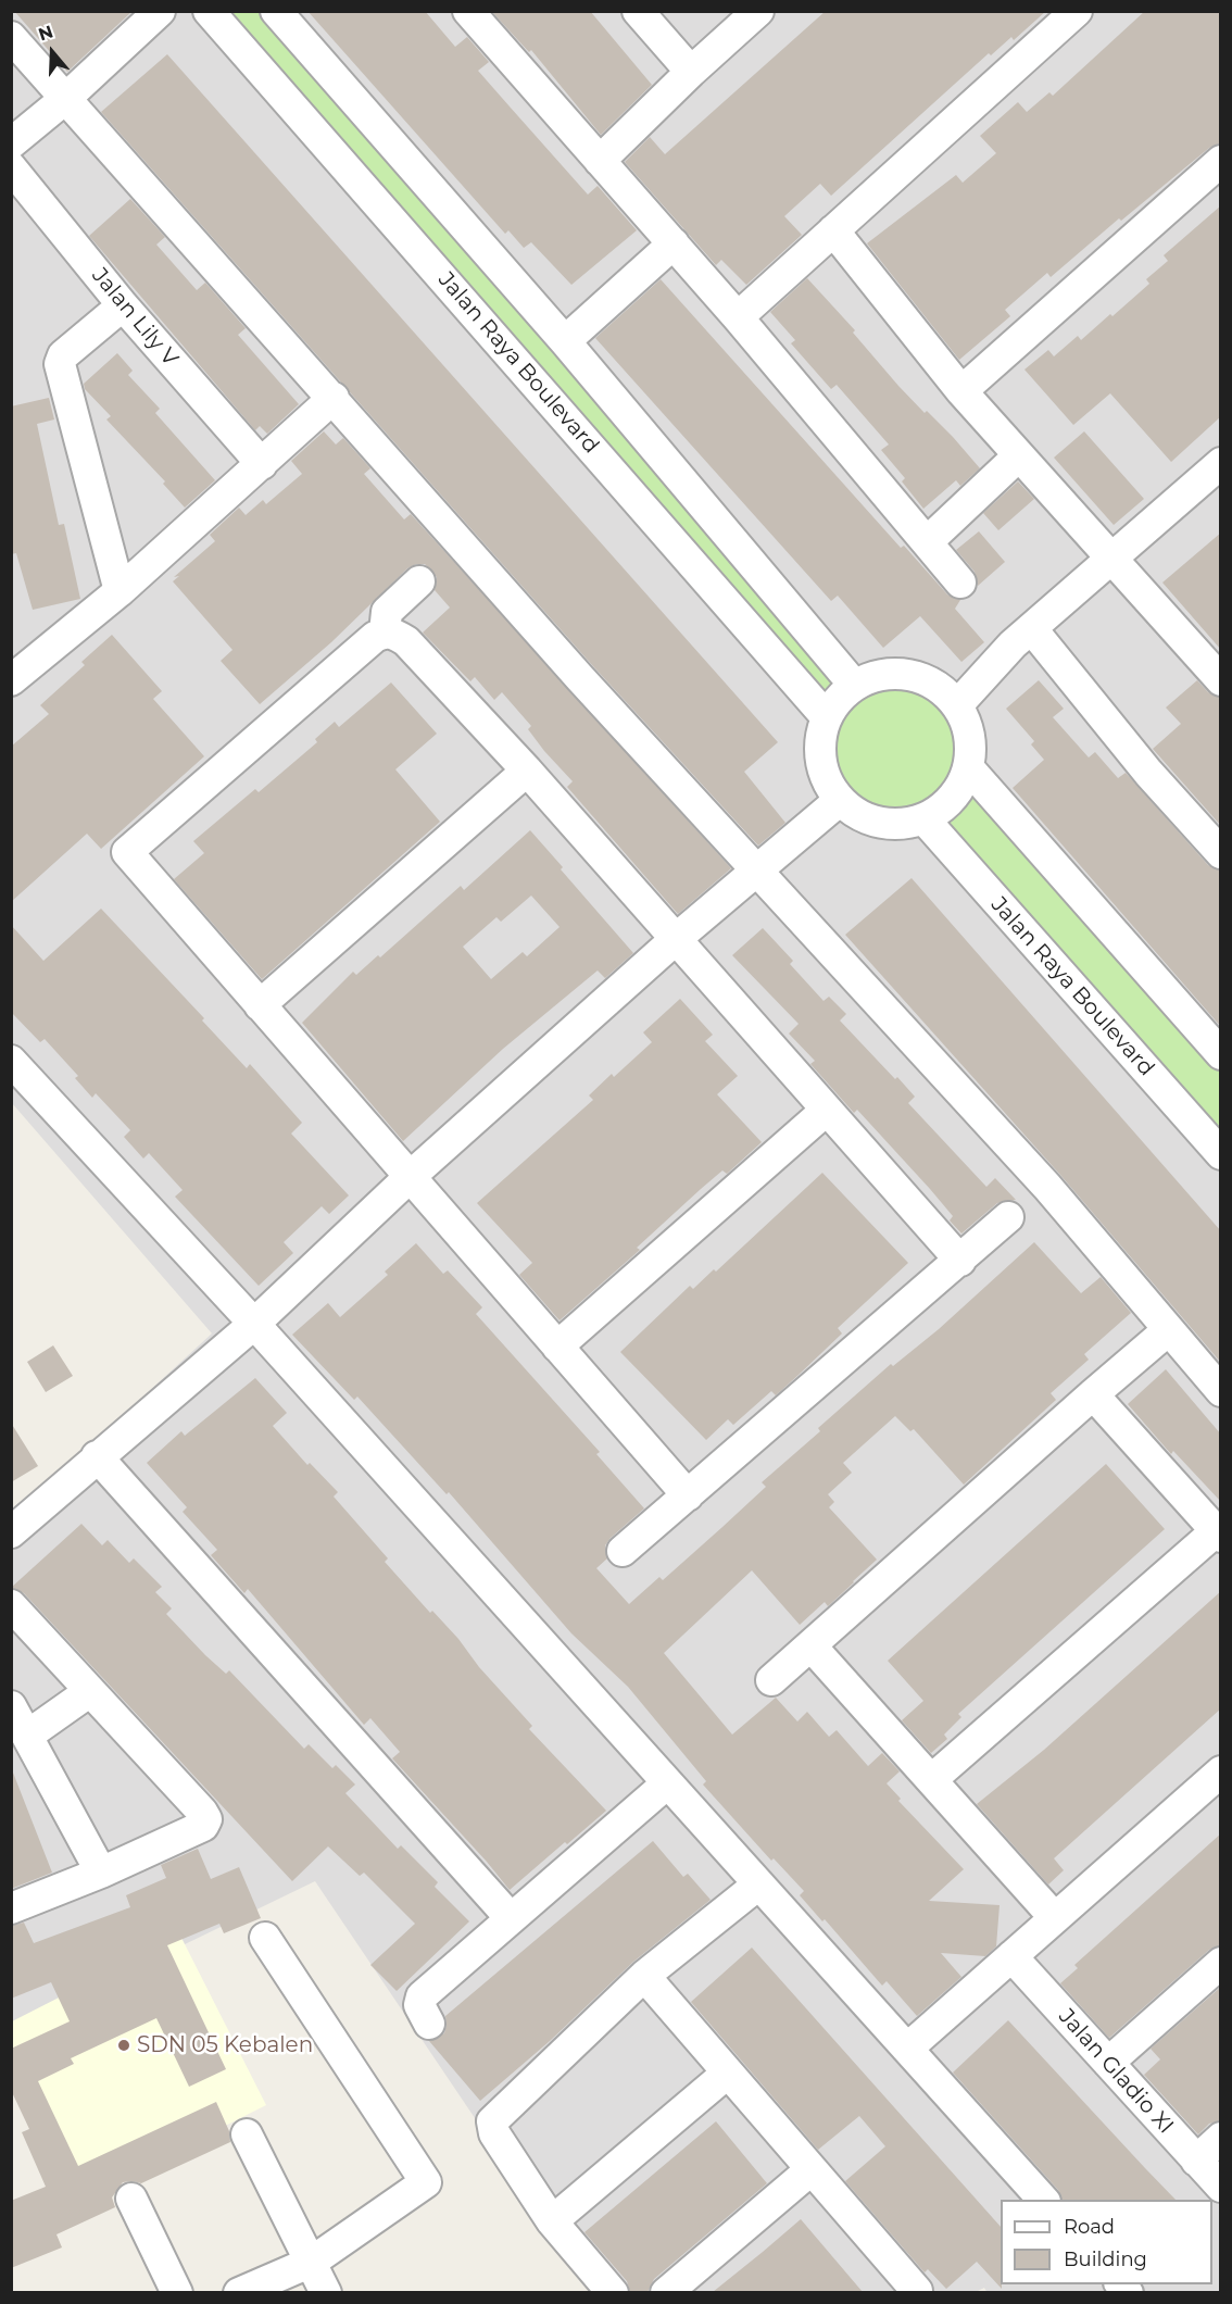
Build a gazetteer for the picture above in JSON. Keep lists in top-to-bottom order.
{
  "streets": {
    "street": ["Jalan Lily V", "Jalan Raya Boulevard", "Jalan Gladio XI"]
  },
  "places": ["SDN 05 Kebalen"],
  "legend": ["Road", "Building"],
  "north": "top"
}
